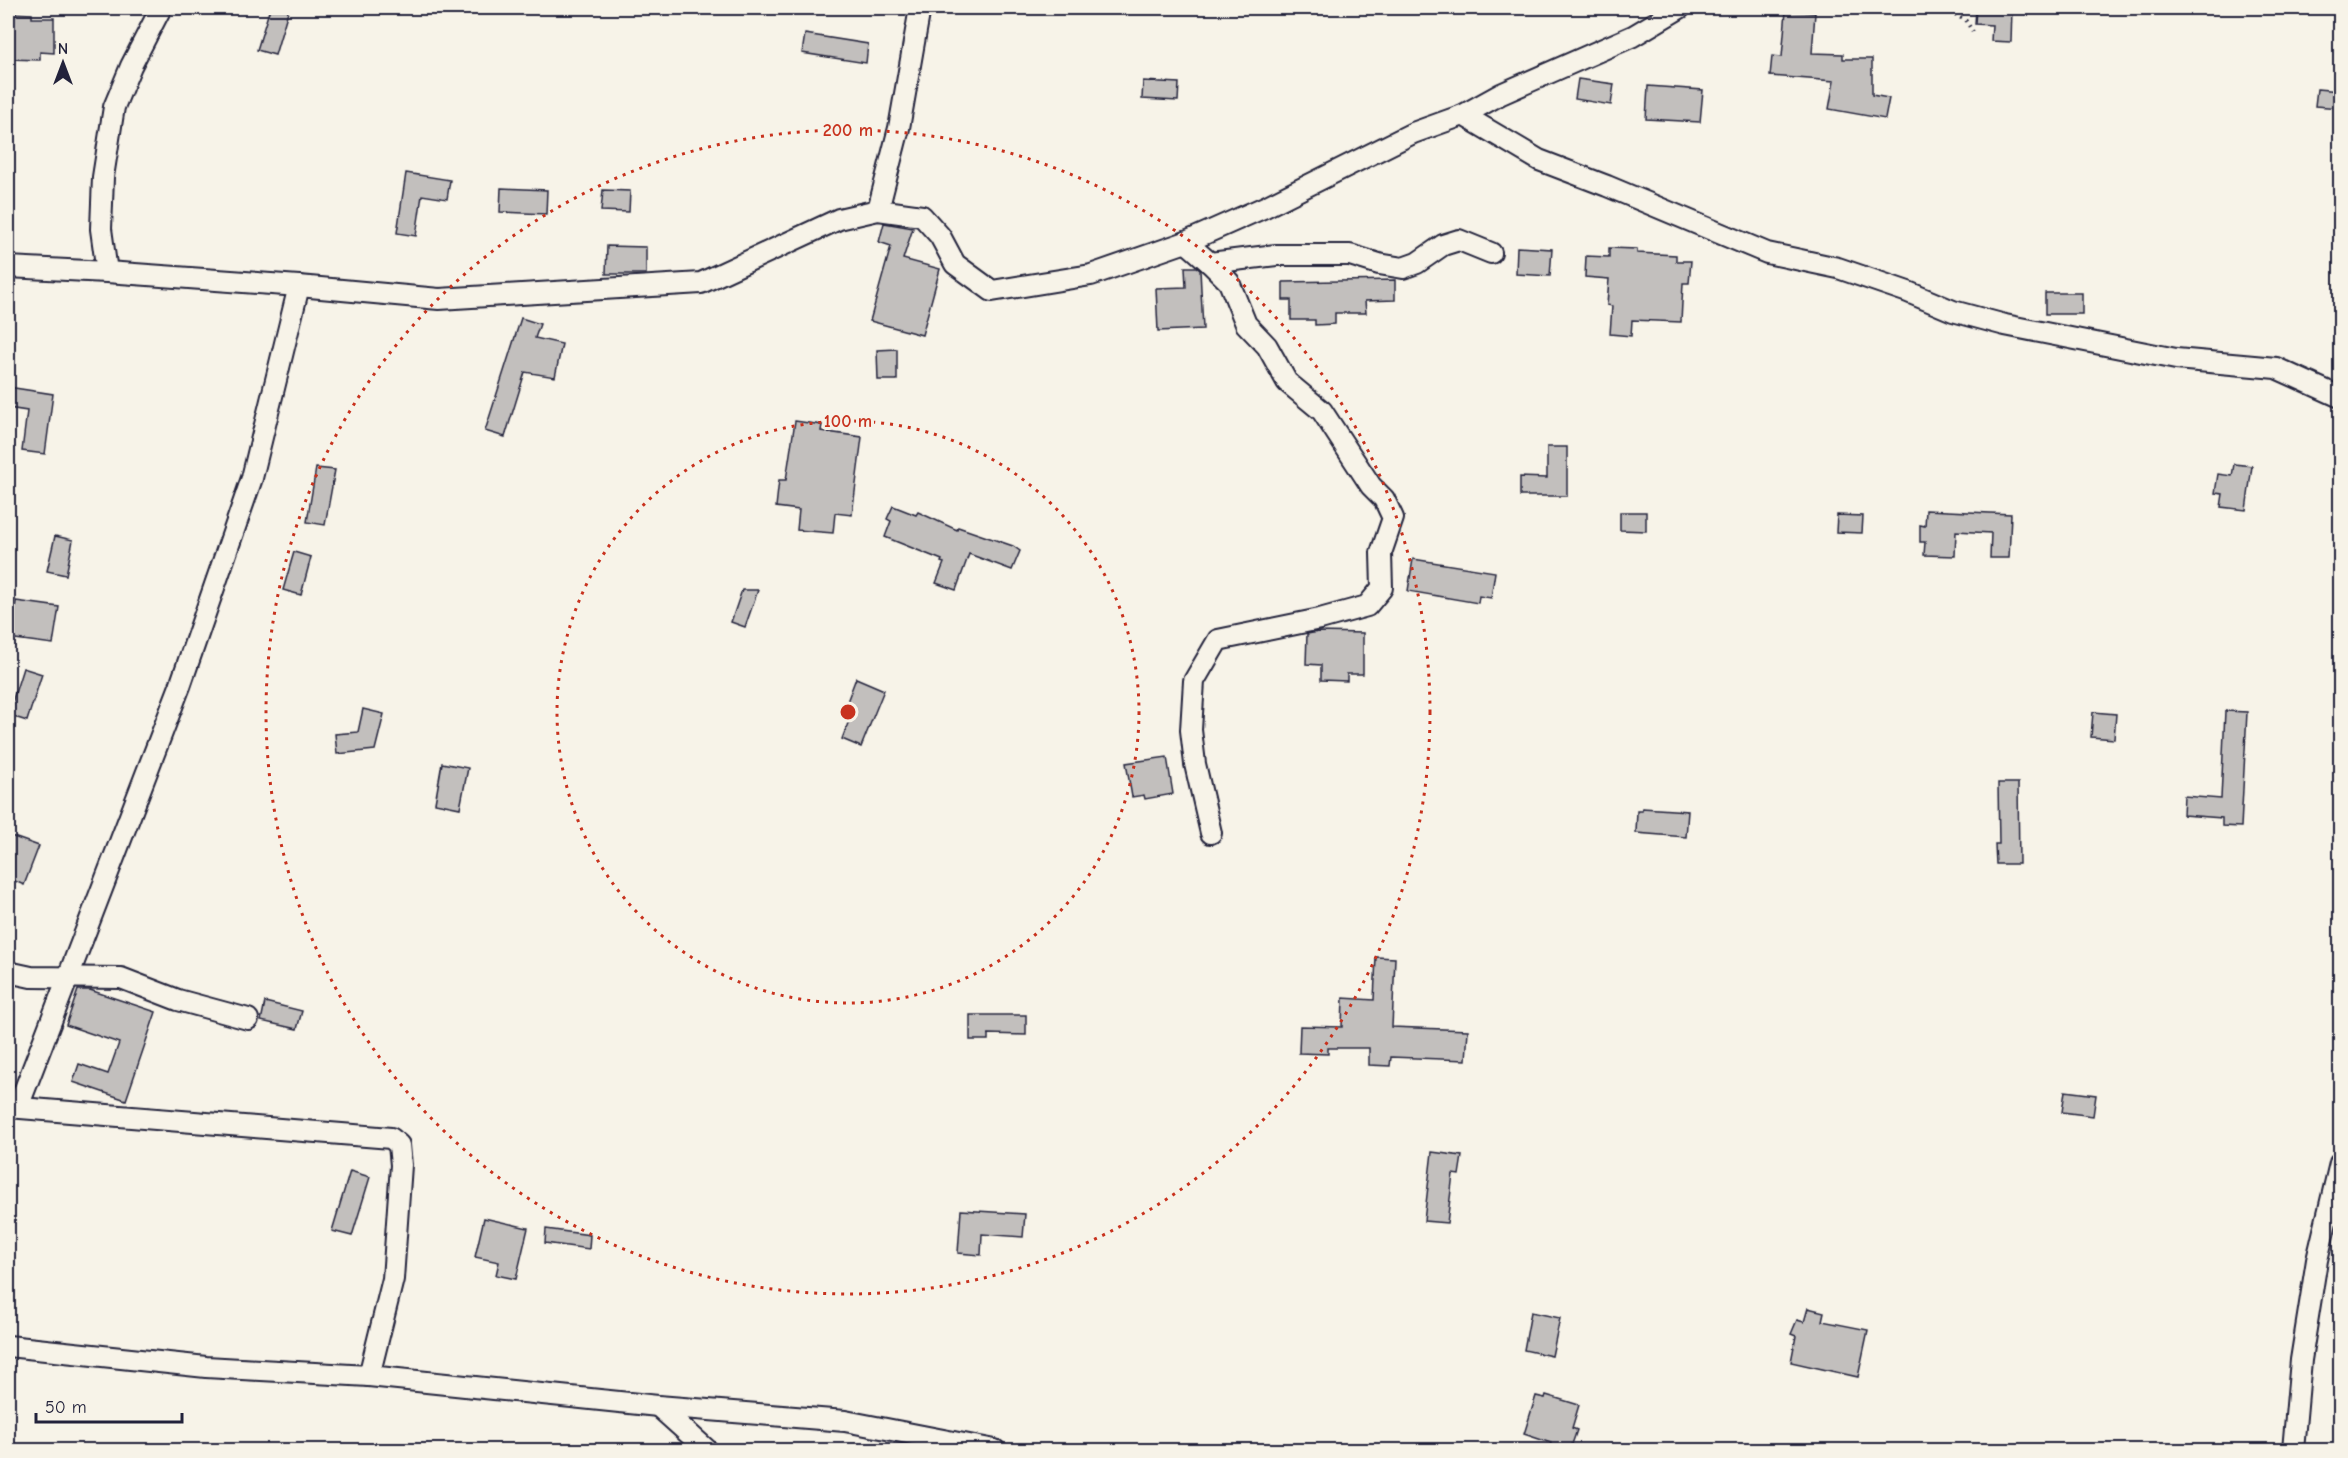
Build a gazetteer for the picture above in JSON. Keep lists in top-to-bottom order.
{
  "scale_bar": "50 m",
  "north": "top",
  "rings": ["200 m", "100 m"]
}
